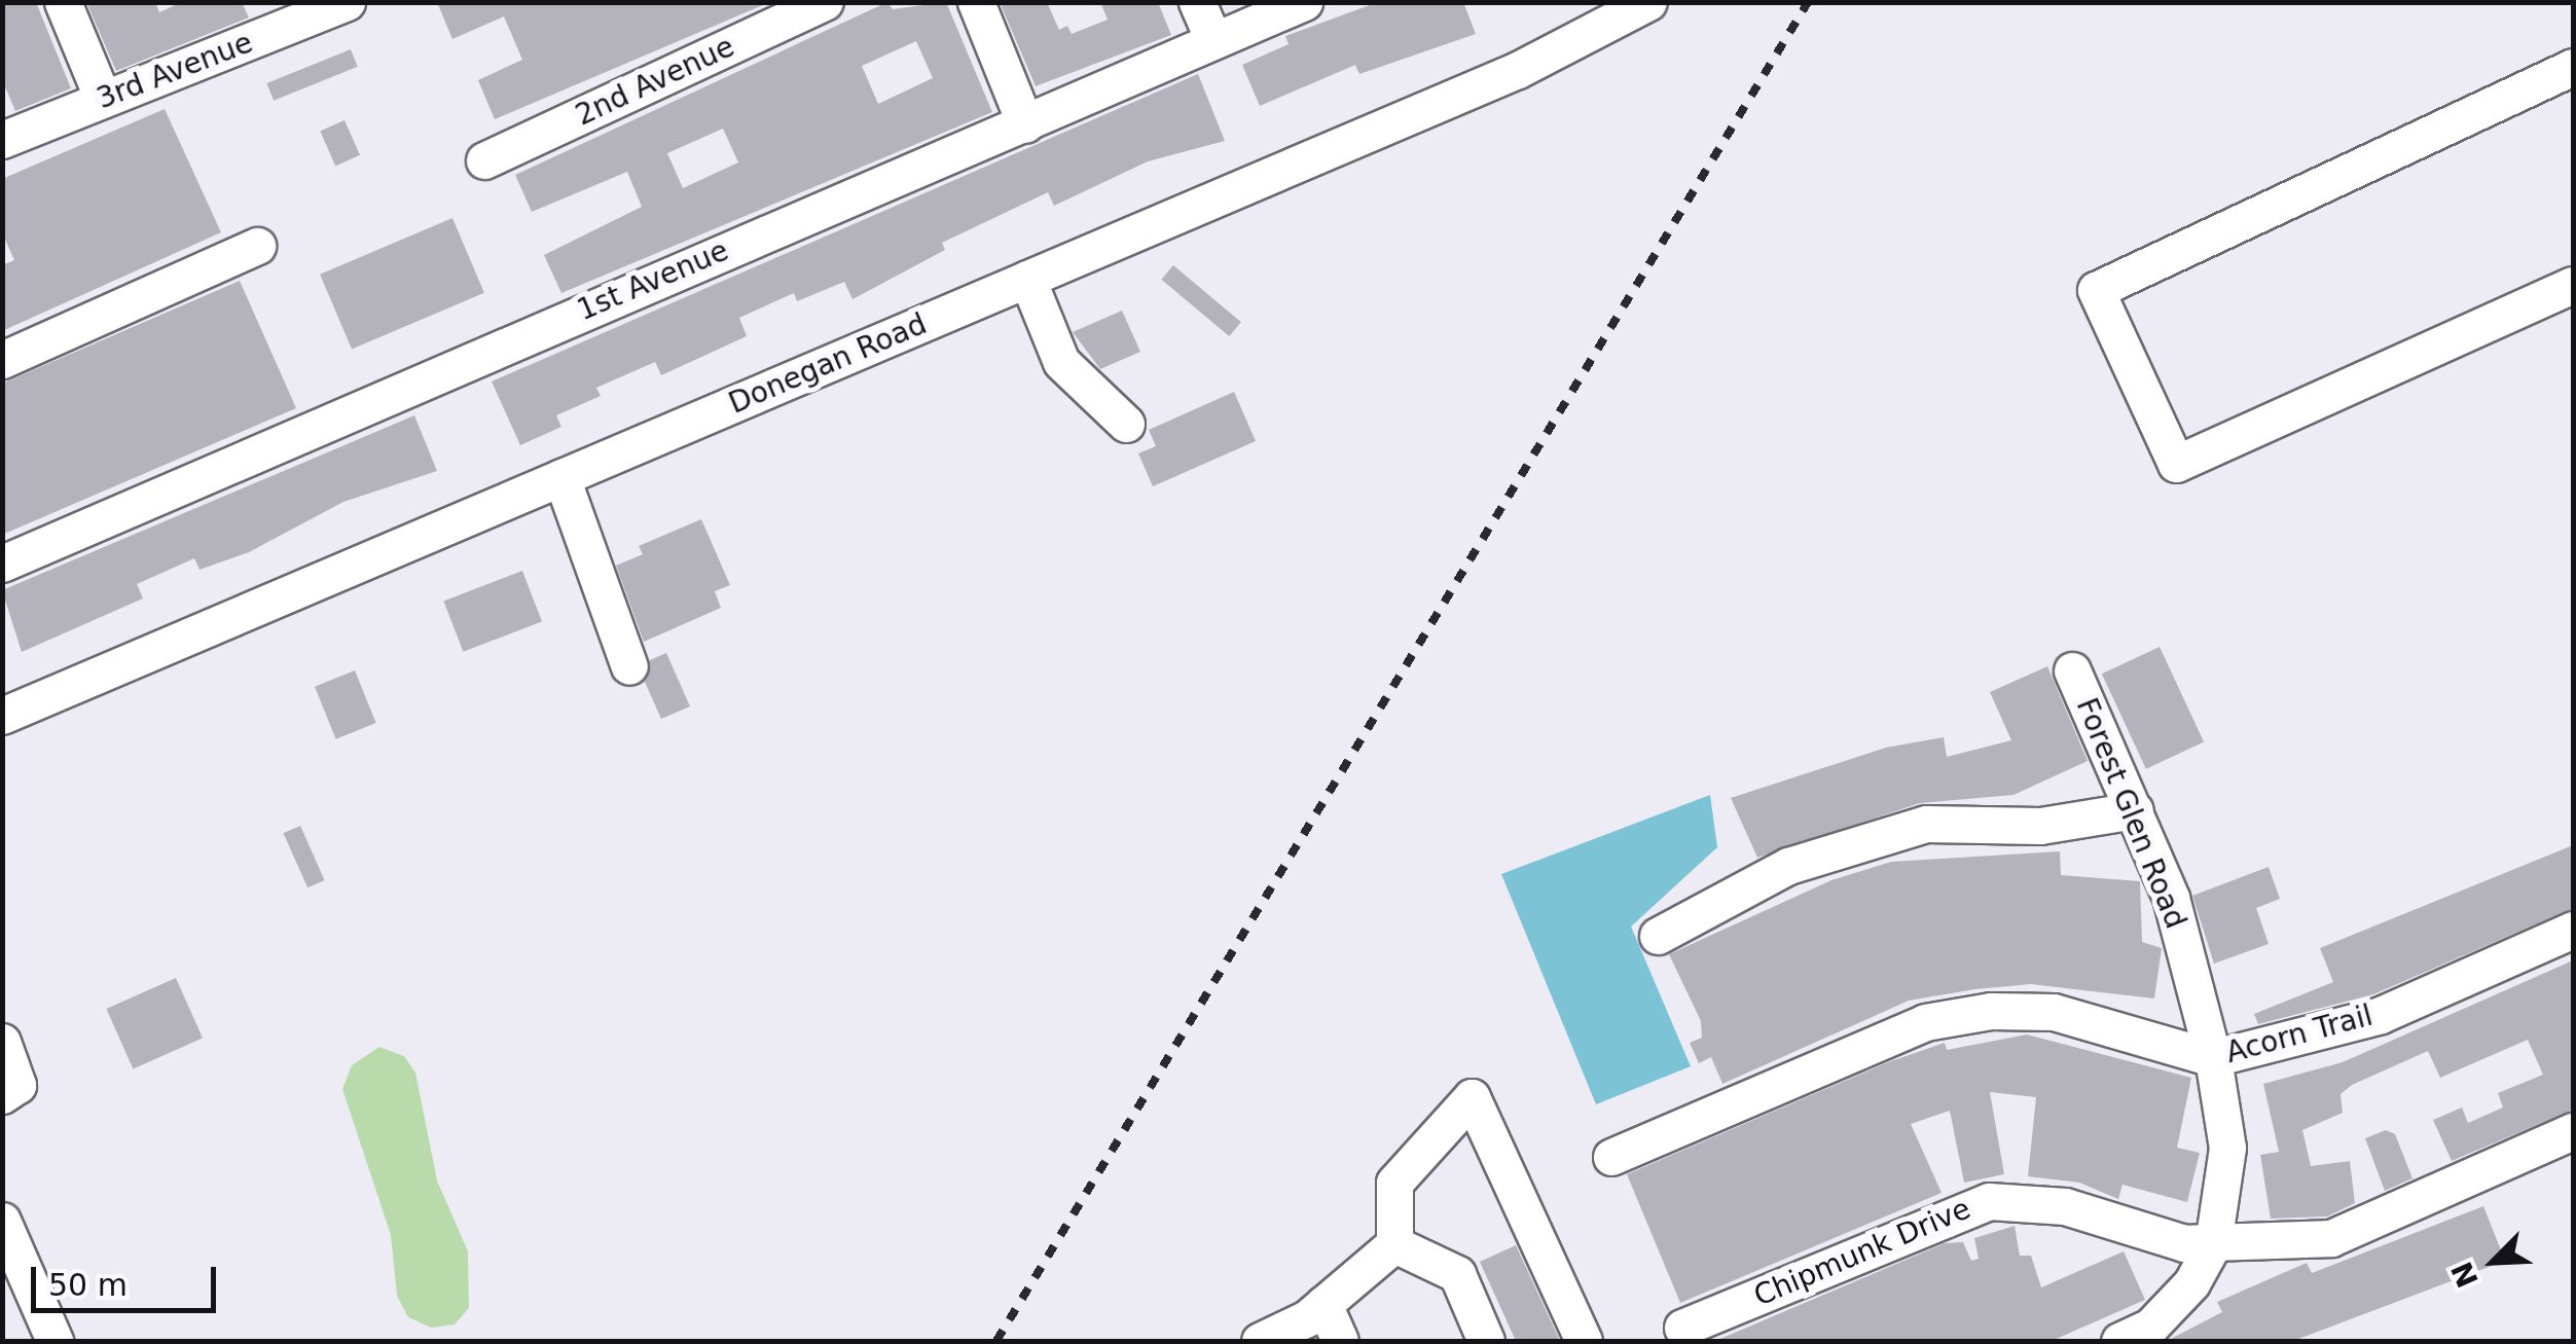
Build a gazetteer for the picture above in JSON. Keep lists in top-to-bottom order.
{
  "streets": {
    "street": [
      "3rd Avenue",
      "2nd Avenue",
      "1st Avenue",
      "Donegan Road",
      "Forest Glen Road",
      "Acorn Trail",
      "Chipmunk Drive"
    ]
  },
  "crossings": [
    ["Forest Glen Road", "Acorn Trail"],
    ["Forest Glen Road", "Chipmunk Drive"]
  ],
  "scale_bar": "50 m",
  "north": "bottom left"
}
